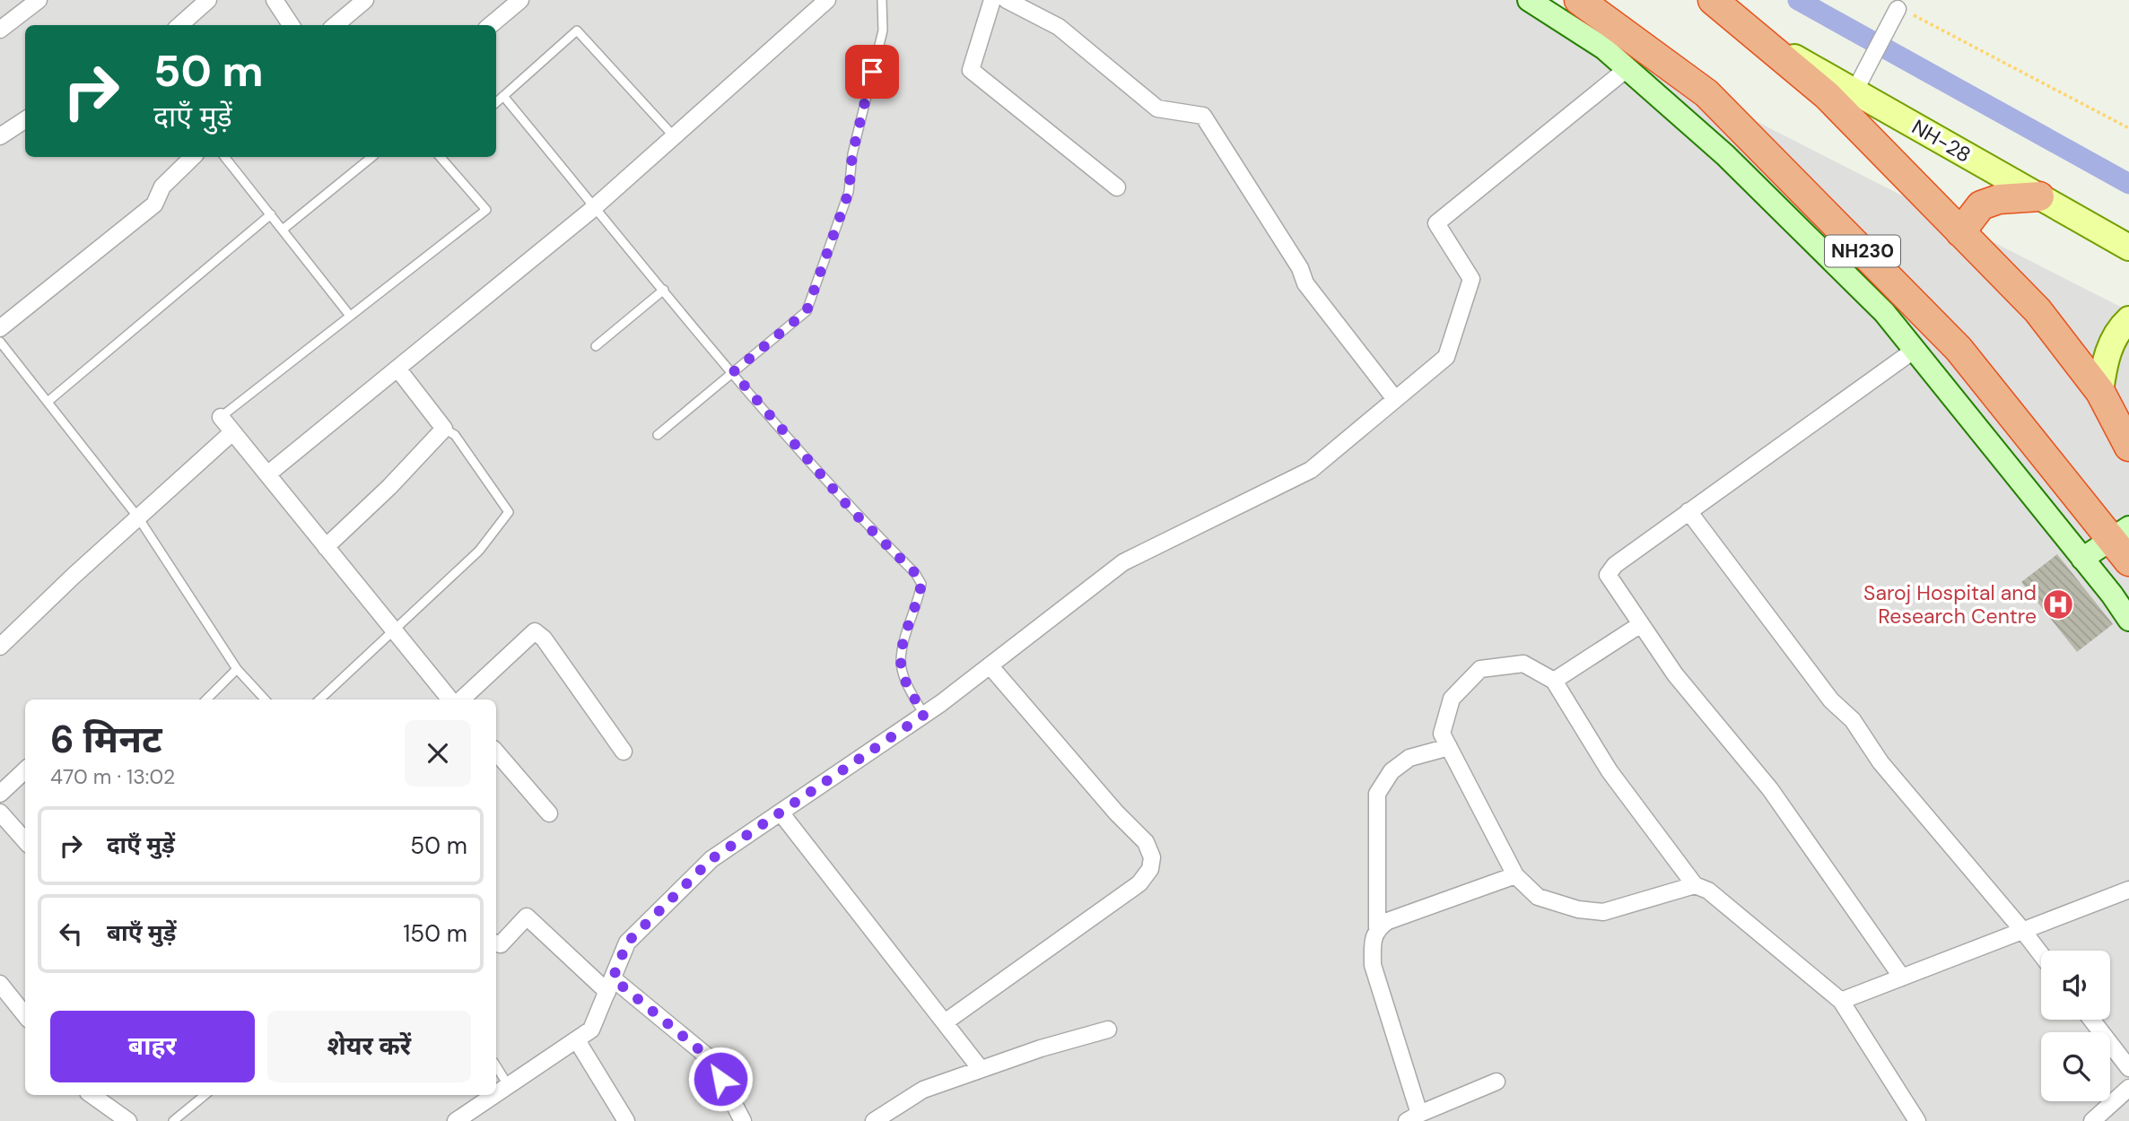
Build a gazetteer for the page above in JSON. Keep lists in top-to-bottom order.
{
  "streets": {
    "highway": ["NH230"],
    "main road": ["NH-28"]
  },
  "places": {
    "hospital": ["Saroj Hospital and Research Centre"]
  },
  "page": {
    "turn": ["50 m", "दाएँ मुड़ें"],
    "heading": ["6 मिनट", "470 m · 13:02"],
    "list": [
      {
        "name": "दाएँ मुड़ें",
        "value": "50 m"
      },
      {
        "name": "बाएँ मुड़ें",
        "value": "150 m"
      }
    ],
    "buttons": ["बाहर", "शेयर करें"]
  }
}
